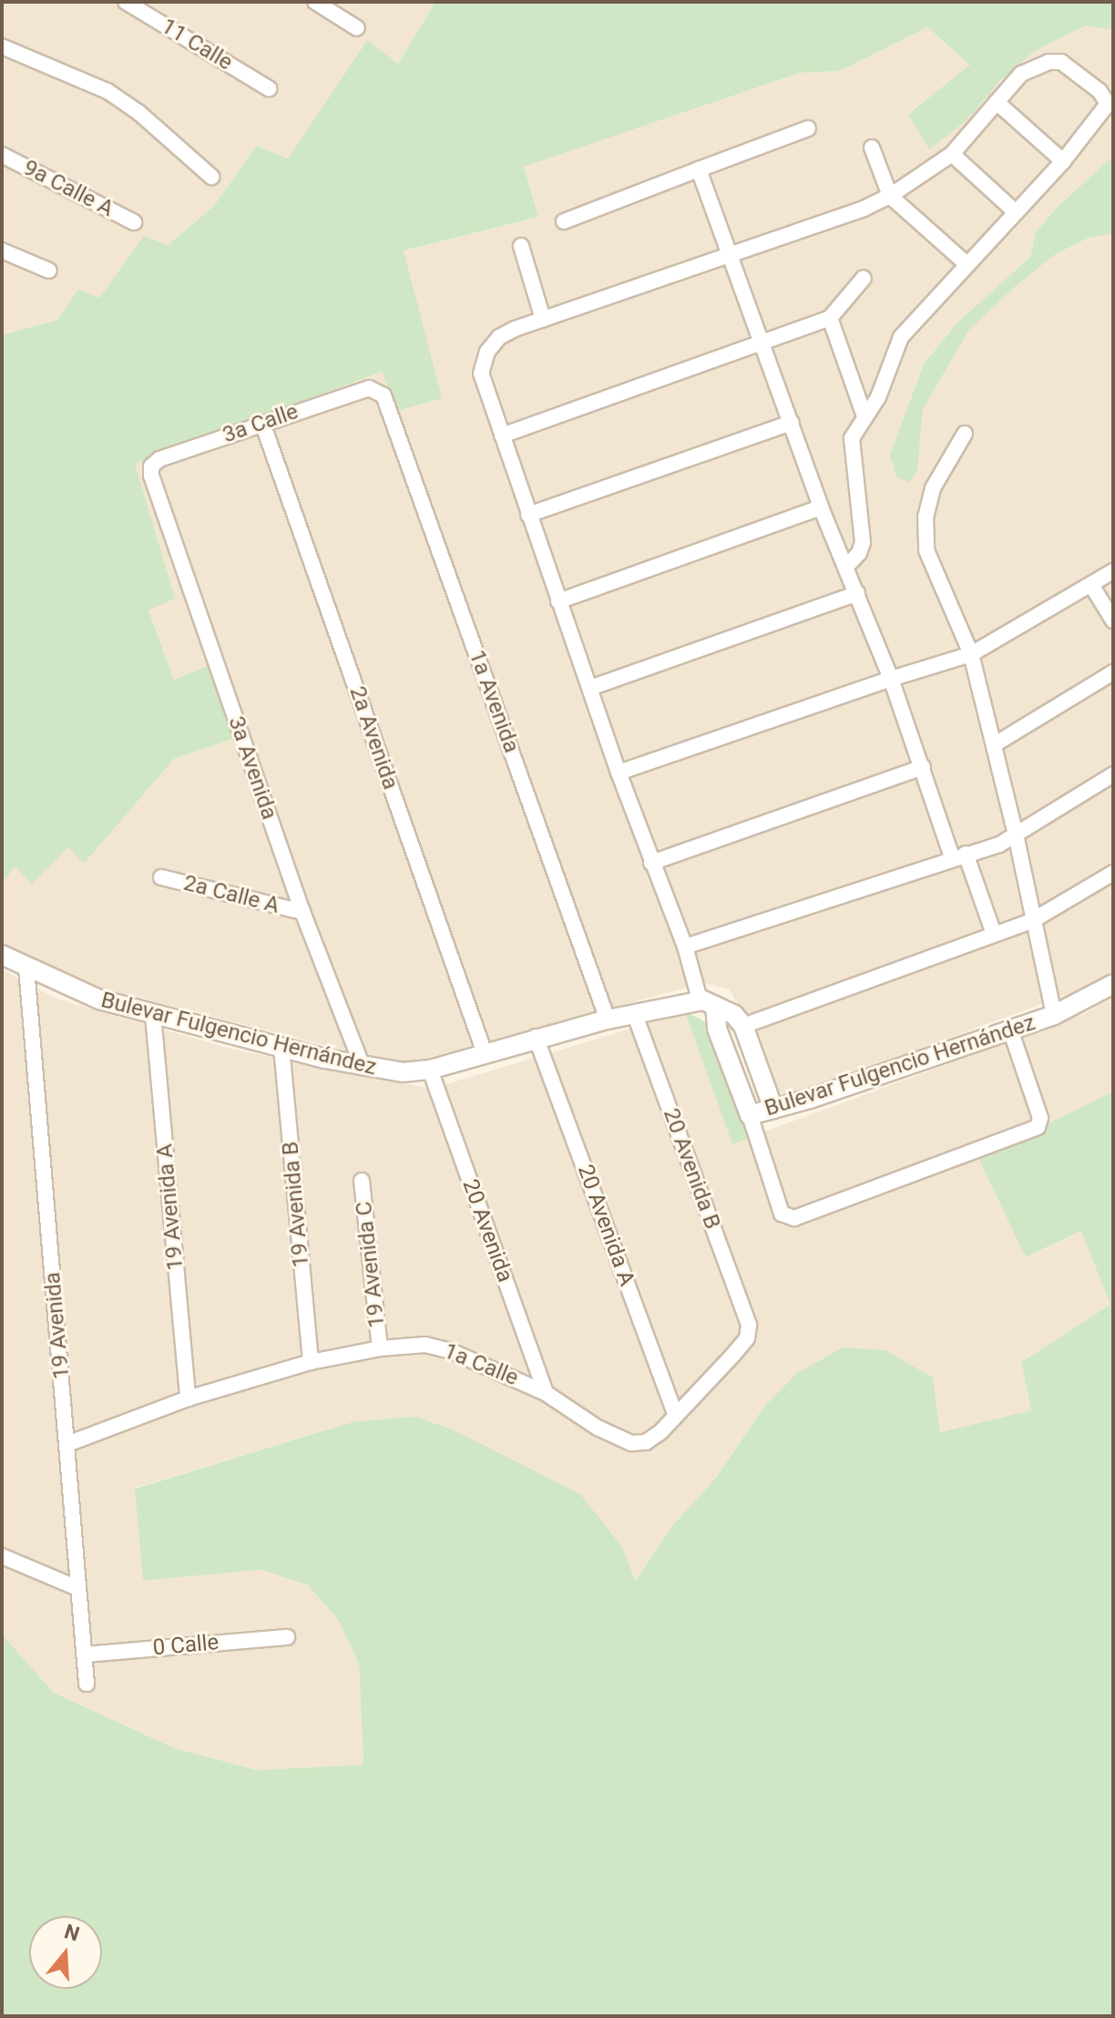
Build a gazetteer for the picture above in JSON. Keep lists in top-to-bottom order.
{
  "streets": {
    "street": [
      "11 Calle",
      "9a Calle A",
      "3a Calle",
      "1a Avenida",
      "2a Avenida",
      "3a Avenida",
      "2a Calle A",
      "Bulevar Fulgencio Hernández",
      "20 Avenida B",
      "19 Avenida B",
      "19 Avenida A",
      "20 Avenida A",
      "20 Avenida",
      "19 Avenida C",
      "19 Avenida",
      "1a Calle",
      "0 Calle"
    ]
  },
  "crossings": [
    ["3a Calle", "1a Avenida"],
    ["3a Calle", "2a Avenida"],
    ["3a Calle", "3a Avenida"],
    ["1a Avenida", "Bulevar Fulgencio Hernández"],
    ["2a Avenida", "Bulevar Fulgencio Hernández"],
    ["3a Avenida", "2a Calle A"],
    ["3a Avenida", "Bulevar Fulgencio Hernández"],
    ["Bulevar Fulgencio Hernández", "20 Avenida B"],
    ["Bulevar Fulgencio Hernández", "19 Avenida B"],
    ["Bulevar Fulgencio Hernández", "19 Avenida A"],
    ["Bulevar Fulgencio Hernández", "20 Avenida A"],
    ["Bulevar Fulgencio Hernández", "20 Avenida"],
    ["Bulevar Fulgencio Hernández", "19 Avenida"],
    ["20 Avenida B", "1a Calle"],
    ["19 Avenida B", "1a Calle"],
    ["19 Avenida A", "1a Calle"],
    ["20 Avenida A", "1a Calle"],
    ["20 Avenida", "1a Calle"],
    ["19 Avenida C", "1a Calle"],
    ["19 Avenida", "1a Calle"],
    ["19 Avenida", "0 Calle"]
  ],
  "north": "top"
}
